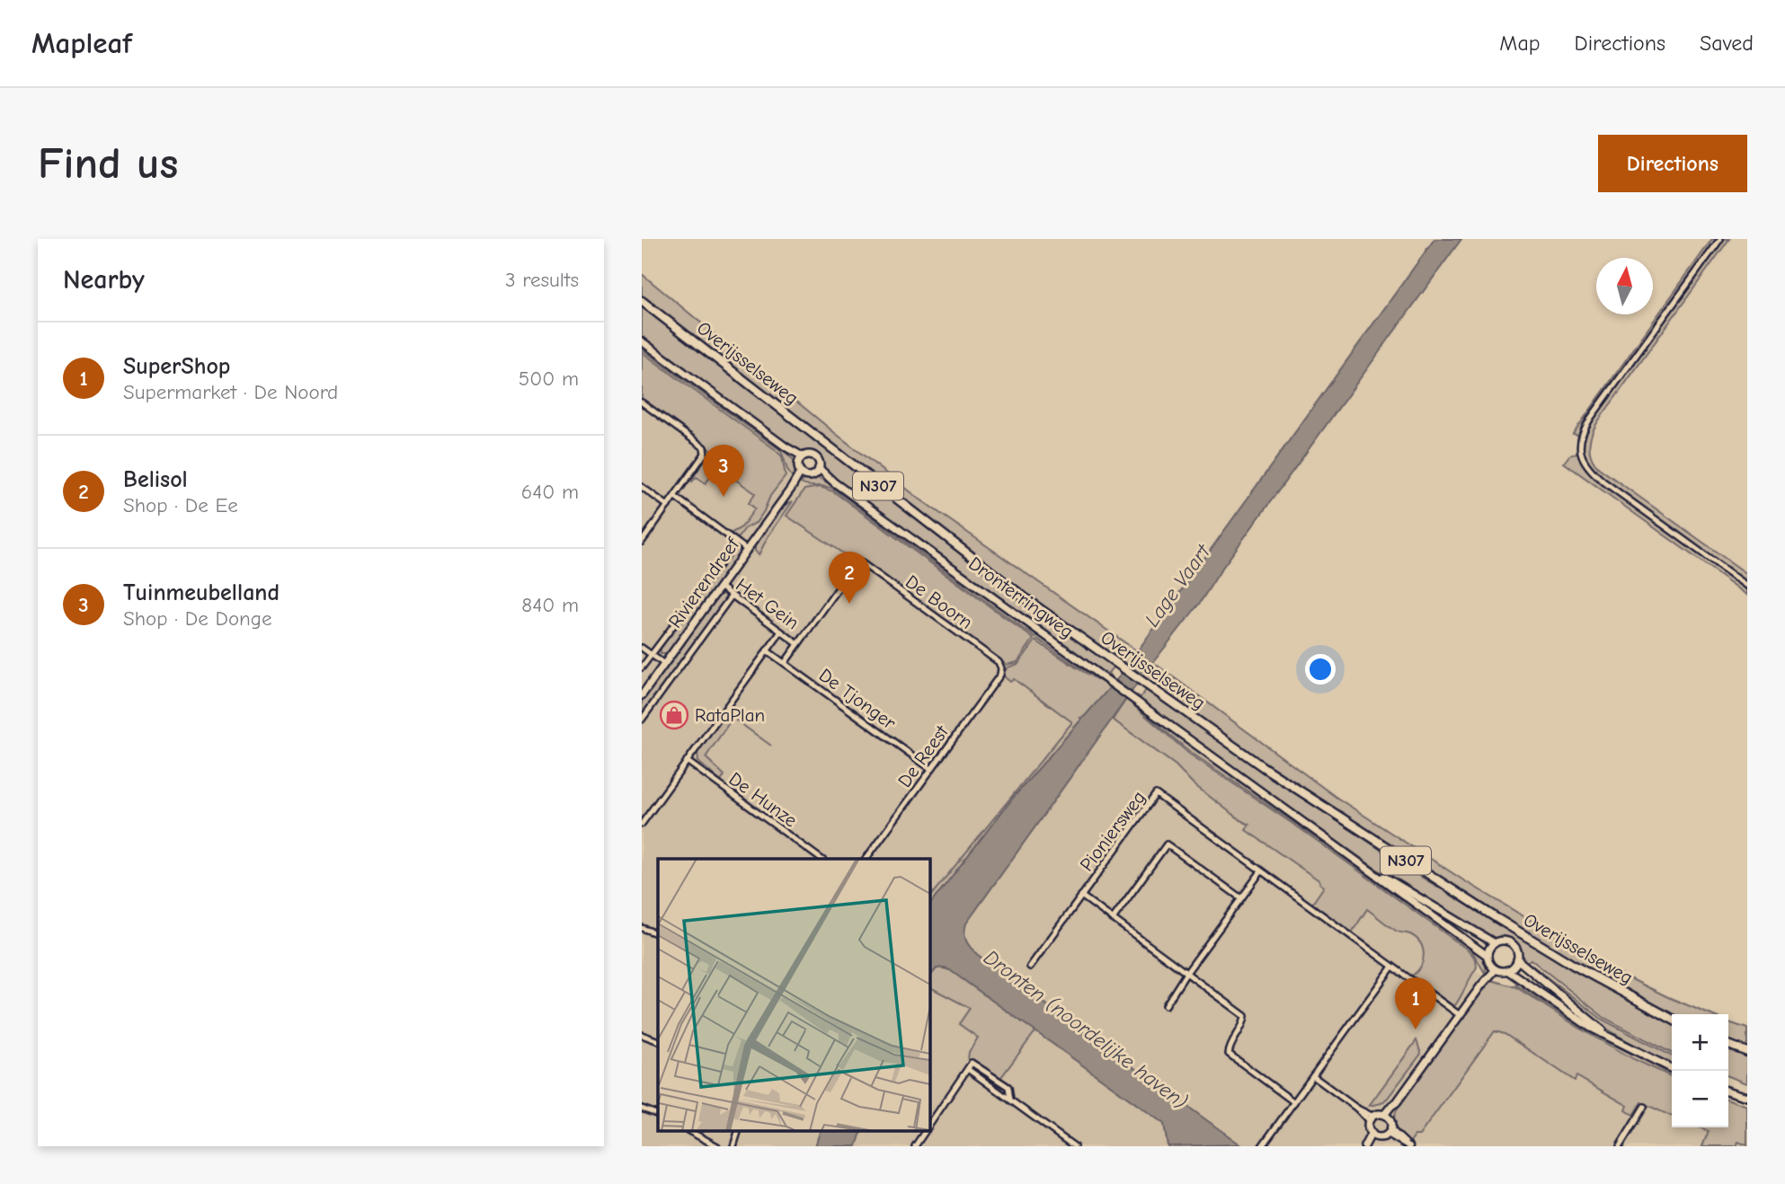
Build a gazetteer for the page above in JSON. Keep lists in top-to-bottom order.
{
  "streets": {
    "highway": ["Overijsselseweg", "N307"],
    "main road": ["Rivierendreef", "Dronterringweg"],
    "street": [
      "De Boorn",
      "Het Gein",
      "De Tjonger",
      "De Reest",
      "De Hunze",
      "Pioniersweg"
    ]
  },
  "crossings": [
    ["Rivierendreef", "Dronterringweg"],
    ["Rivierendreef", "Het Gein"],
    ["De Boorn", "Het Gein"],
    ["De Boorn", "De Reest"],
    ["De Tjonger", "De Reest"]
  ],
  "water": ["Lage Vaart", "Dronten (noordelijke haven)"],
  "places": {
    "shop": ["RataPlan"]
  },
  "north": "top",
  "page": {
    "header": "Mapleaf",
    "nav": ["Map", "Directions", "Saved"],
    "buttons": "Directions",
    "title": "Find us",
    "heading": ["Nearby", "3 results"],
    "list": [
      {
        "mark": "1",
        "name": "SuperShop",
        "note": "Supermarket · De Noord",
        "value": "500 m"
      },
      {
        "mark": "2",
        "name": "Belisol",
        "note": "Shop · De Ee",
        "value": "640 m"
      },
      {
        "mark": "3",
        "name": "Tuinmeubelland",
        "note": "Shop · De Donge",
        "value": "840 m"
      }
    ],
    "pins": ["3", "2", "1"],
    "map_buttons": ["+", "−"]
  }
}
